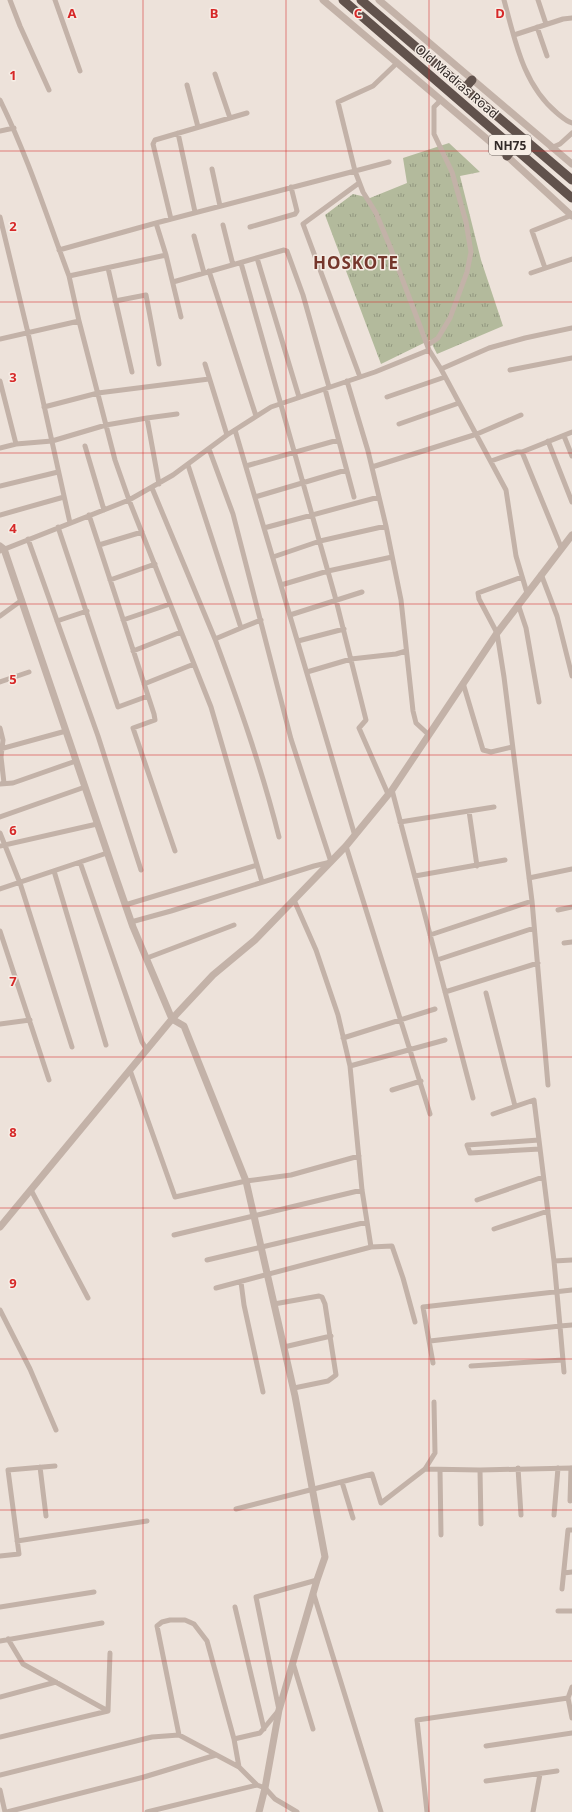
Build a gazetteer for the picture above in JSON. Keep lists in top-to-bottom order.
{
  "streets": {
    "highway": ["Old Madras Road", "NH75"]
  },
  "districts": ["HOSKOTE"],
  "grid": {
    "columns": [
      "A",
      "B",
      "C",
      "D"
    ],
    "rows": [
      "1",
      "2",
      "3",
      "4",
      "5",
      "6",
      "7",
      "8",
      "9"
    ]
  }
}
